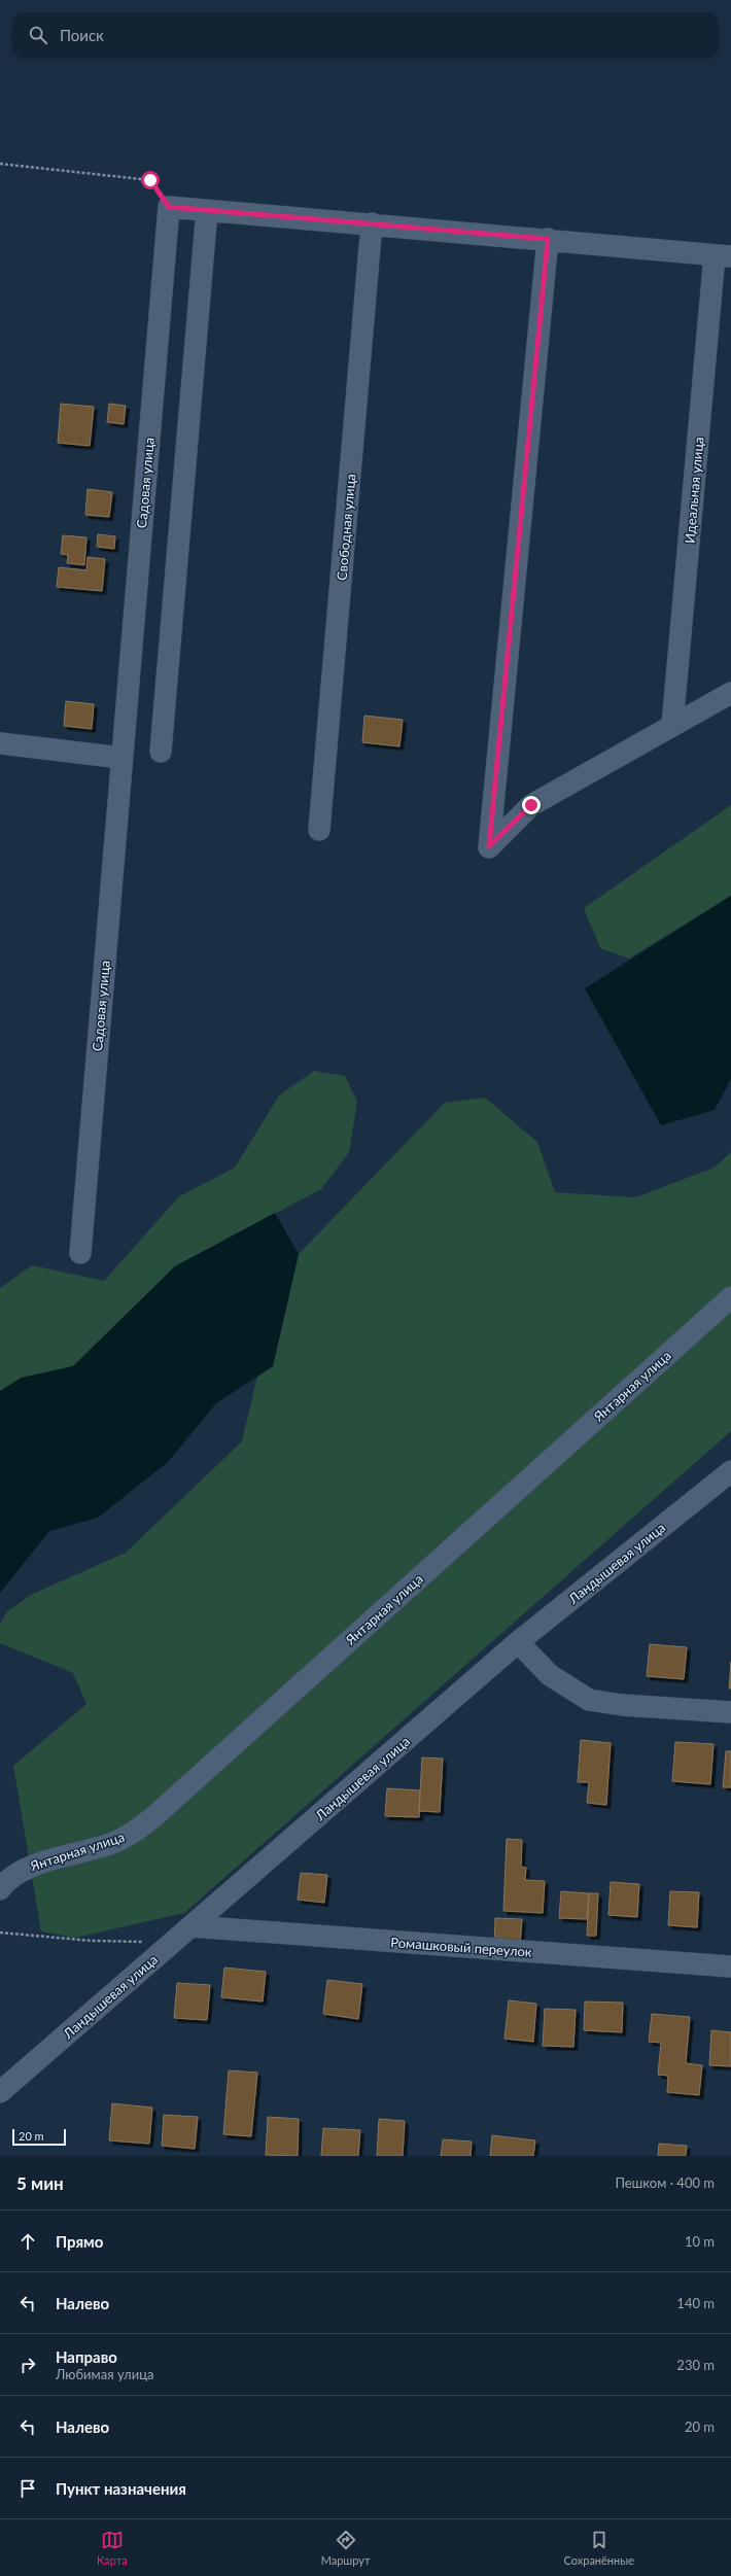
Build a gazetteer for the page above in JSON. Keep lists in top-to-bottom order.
{
  "streets": {
    "street": [
      "Садовая улица",
      "Идеальная улица",
      "Свободная улица",
      "Янтарная улица",
      "Ландышевая улица",
      "Ромашковый переулок"
    ]
  },
  "crossings": [
    ["Ландышевая улица", "Ромашковый переулок"]
  ],
  "scale_bar": "20 m",
  "page": {
    "search": "Поиск",
    "scale": "20 m",
    "heading": ["5 мин", "Пешком · 400 m"],
    "list": [
      ["Прямо", "10 m"],
      ["Налево", "140 m"],
      ["Направо", "Любимая улица", "230 m"],
      ["Налево", "20 m"],
      "Пункт назначения"
    ],
    "nav": ["Карта", "Маршрут", "Сохранённые"]
  }
}
